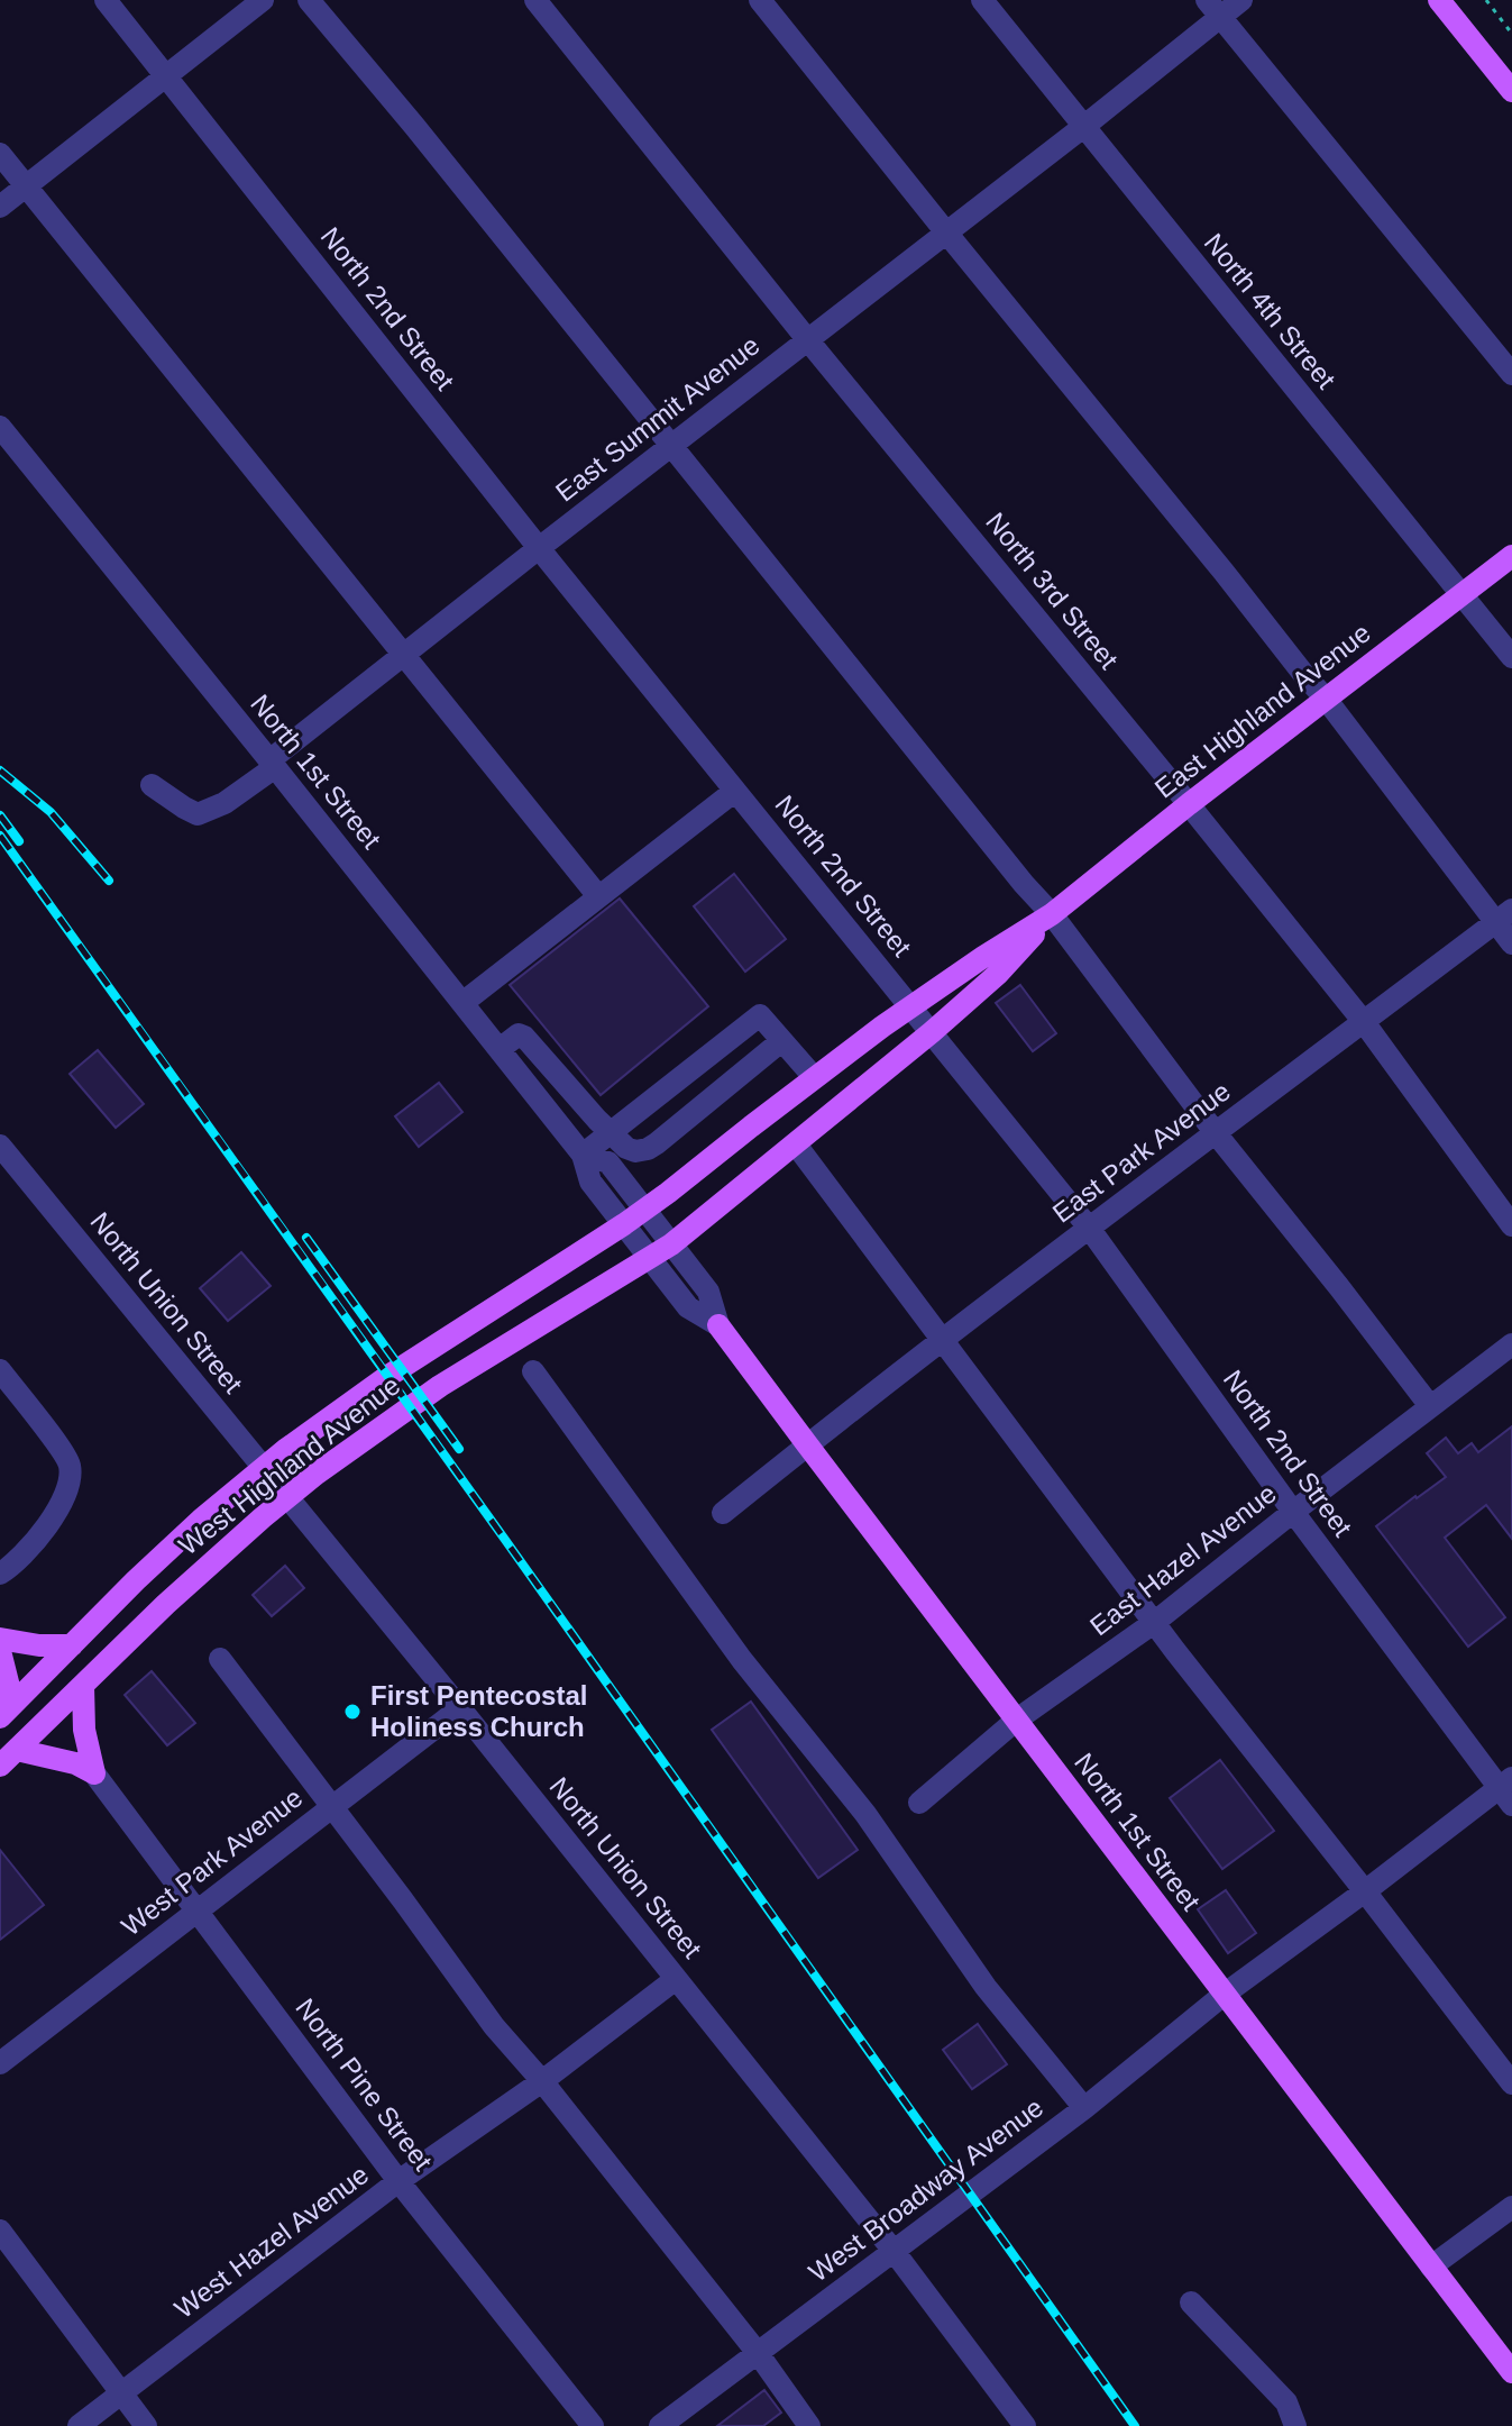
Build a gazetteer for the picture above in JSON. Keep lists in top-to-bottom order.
{
  "streets": {
    "main road": ["East Highland Avenue", "North 1st Street", "West Highland Avenue"],
    "street": [
      "North 2nd Street",
      "North 4th Street",
      "East Summit Avenue",
      "North 3rd Street",
      "East Park Avenue",
      "North Union Street",
      "East Hazel Avenue",
      "West Park Avenue",
      "North Pine Street",
      "West Broadway Avenue",
      "West Hazel Avenue"
    ]
  },
  "crossings": [
    ["North 2nd Street", "East Summit Avenue"],
    ["North 2nd Street", "East Highland Avenue"],
    ["North 2nd Street", "East Park Avenue"],
    ["North 2nd Street", "East Hazel Avenue"],
    ["North 2nd Street", "West Broadway Avenue"],
    ["North 4th Street", "East Summit Avenue"],
    ["North 4th Street", "East Highland Avenue"],
    ["East Summit Avenue", "North 3rd Street"],
    ["East Summit Avenue", "North 1st Street"],
    ["North 3rd Street", "East Highland Avenue"],
    ["North 3rd Street", "East Park Avenue"],
    ["East Highland Avenue", "North 1st Street"],
    ["East Highland Avenue", "West Highland Avenue"],
    ["North 1st Street", "East Park Avenue"],
    ["North 1st Street", "West Highland Avenue"],
    ["North 1st Street", "East Hazel Avenue"],
    ["North 1st Street", "West Broadway Avenue"],
    ["North Union Street", "West Park Avenue"],
    ["North Union Street", "West Broadway Avenue"],
    ["North Union Street", "West Hazel Avenue"],
    ["West Park Avenue", "North Pine Street"],
    ["North Pine Street", "West Hazel Avenue"]
  ],
  "places": ["First Pentecostal Holiness Church"]
}
